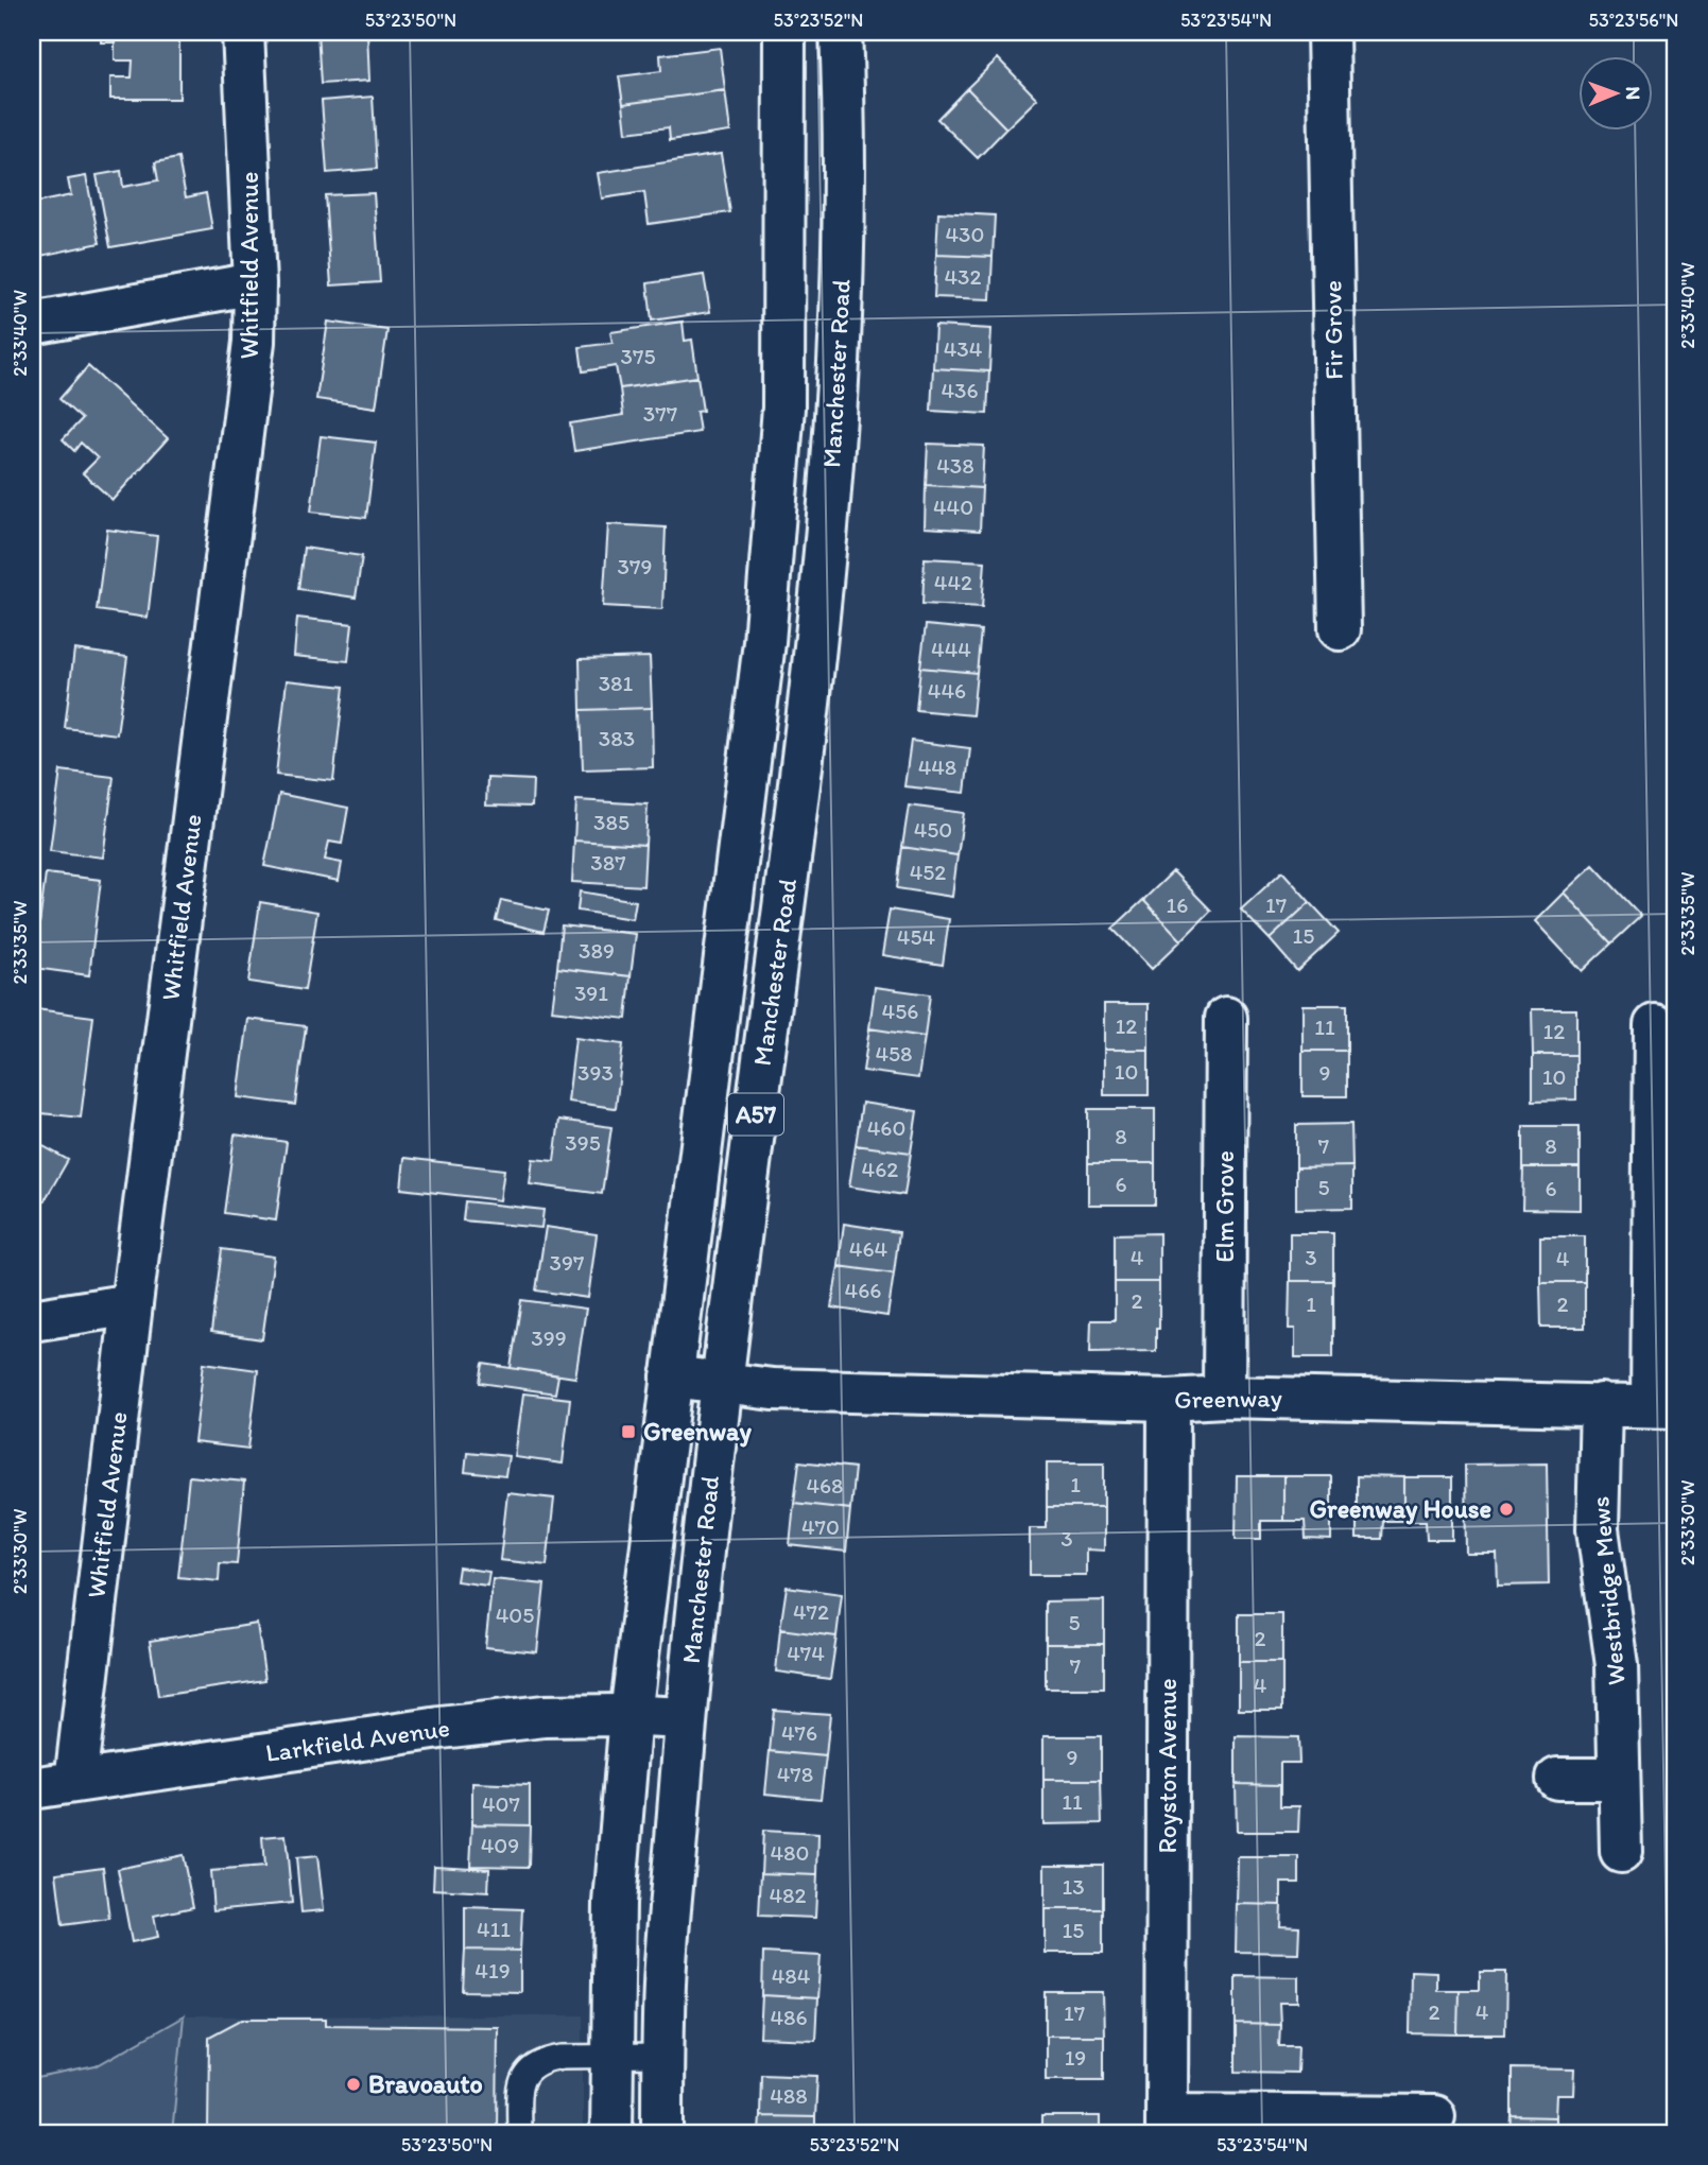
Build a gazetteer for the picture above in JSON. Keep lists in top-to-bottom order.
{
  "streets": {
    "street": [
      "Whitfield Avenue",
      "Fir Grove",
      "Manchester Road",
      "A57",
      "Elm Grove",
      "Greenway",
      "Westbridge Mews",
      "Larkfield Avenue",
      "Royston Avenue"
    ]
  },
  "crossings": [
    ["Whitfield Avenue", "Larkfield Avenue"],
    ["Manchester Road", "Greenway"],
    ["Manchester Road", "Larkfield Avenue"],
    ["Elm Grove", "Greenway"],
    ["Greenway", "Westbridge Mews"],
    ["Greenway", "Royston Avenue"]
  ],
  "places": {
    "transit": ["Greenway"],
    "other": ["Greenway House", "Bravoauto"]
  },
  "house_numbers": [
    "430",
    "432",
    "434",
    "375",
    "436",
    "377",
    "438",
    "440",
    "379",
    "442",
    "444",
    "381",
    "446",
    "383",
    "448",
    "385",
    "450",
    "387",
    "452",
    "16",
    "17",
    "15",
    "454",
    "389",
    "391",
    "456",
    "12",
    "11",
    "12",
    "458",
    "10",
    "393",
    "9",
    "10",
    "460",
    "8",
    "395",
    "7",
    "8",
    "462",
    "6",
    "5",
    "6",
    "464",
    "4",
    "3",
    "4",
    "397",
    "466",
    "2",
    "1",
    "2",
    "399",
    "1",
    "468",
    "470",
    "3",
    "472",
    "405",
    "5",
    "2",
    "474",
    "7",
    "4",
    "476",
    "9",
    "478",
    "11",
    "407",
    "409",
    "480",
    "13",
    "482",
    "411",
    "15",
    "419",
    "484",
    "2",
    "4",
    "17",
    "486",
    "19",
    "488"
  ],
  "north": "right",
  "coordinates": [
    "53°23'50\"N",
    "53°23'52\"N",
    "53°23'54\"N",
    "53°23'56\"N",
    "2°33'40\"W",
    "2°33'35\"W",
    "2°33'30\"W"
  ]
}
